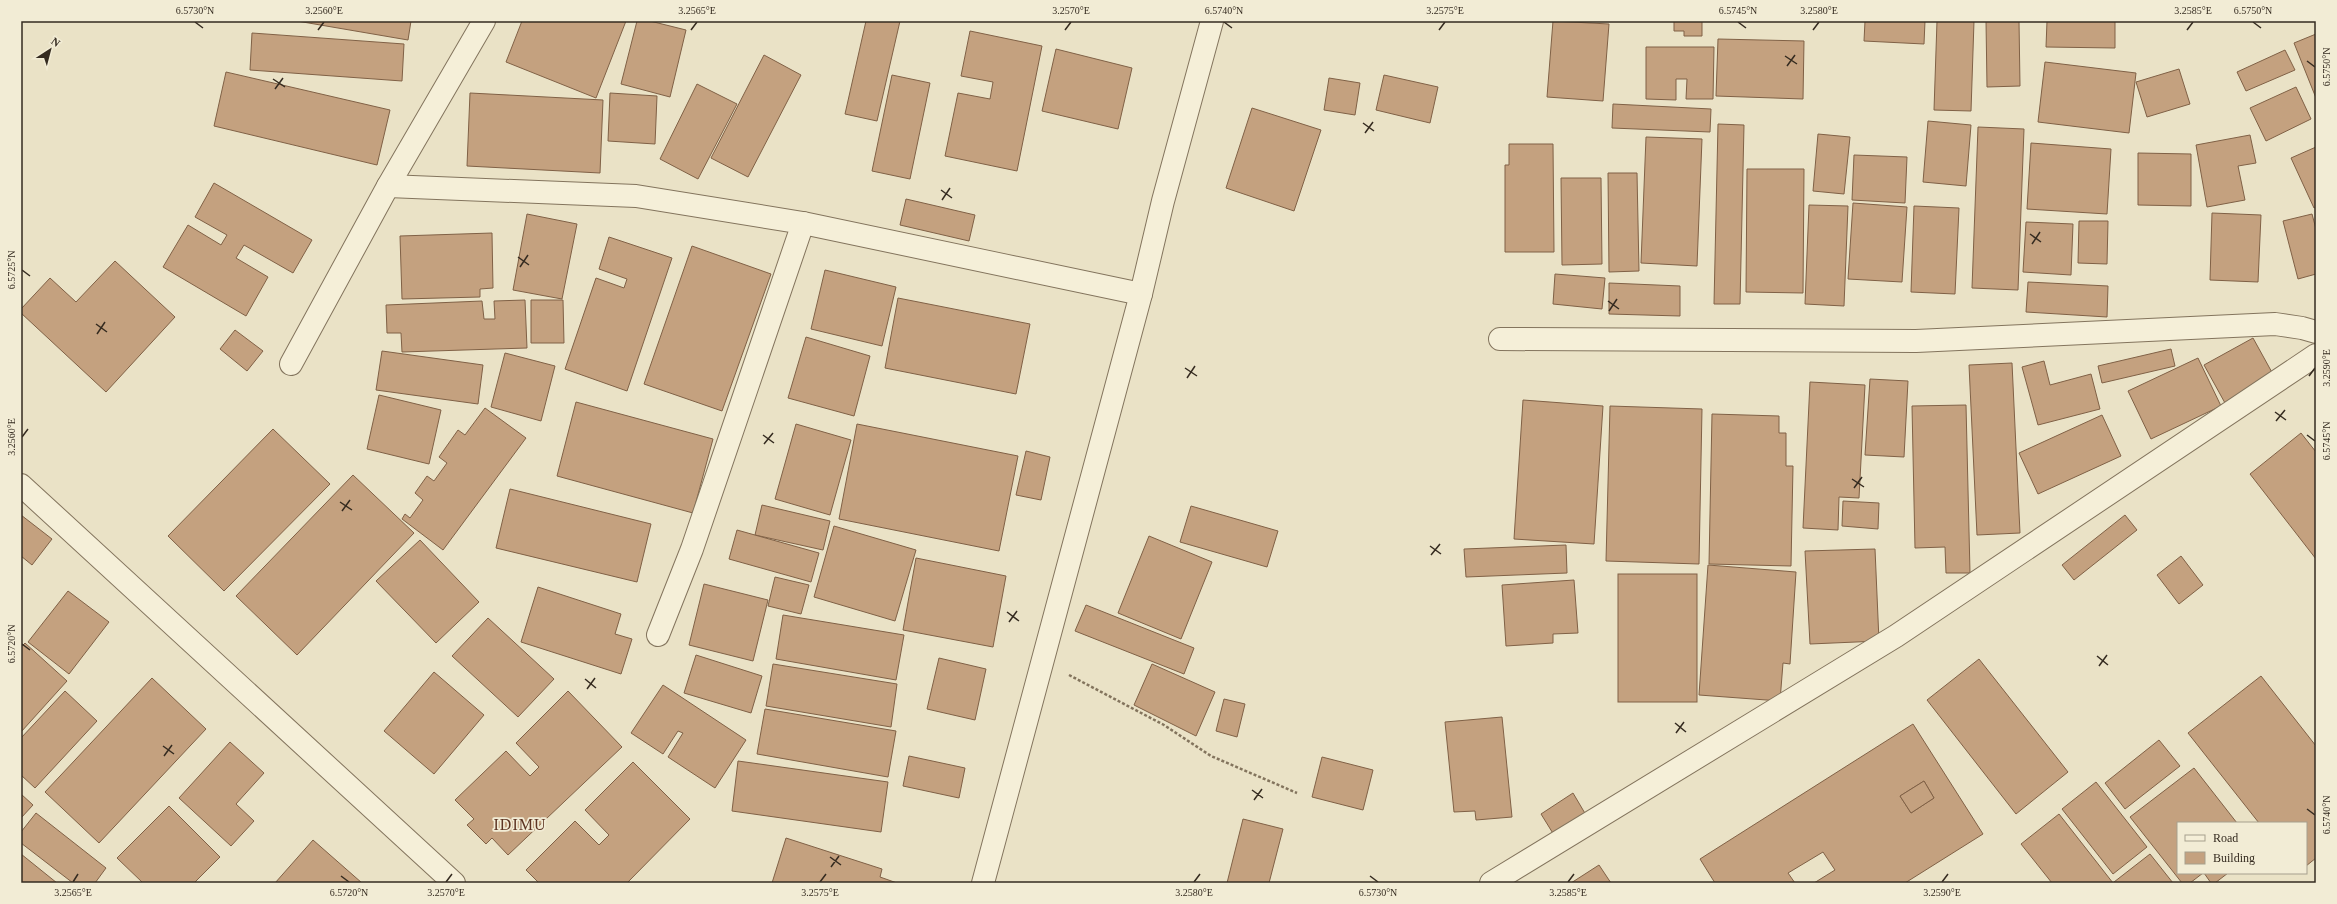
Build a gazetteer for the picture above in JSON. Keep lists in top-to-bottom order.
{
  "districts": ["IDIMU"],
  "legend": ["Road", "Building"],
  "north": "top right",
  "coordinates": [
    "6.5730°N",
    "3.2560°E",
    "3.2565°E",
    "3.2570°E",
    "6.5740°N",
    "3.2575°E",
    "6.5745°N",
    "3.2580°E",
    "3.2585°E",
    "6.5750°N",
    "6.5725°N",
    "3.2590°E",
    "6.5720°N"
  ]
}
